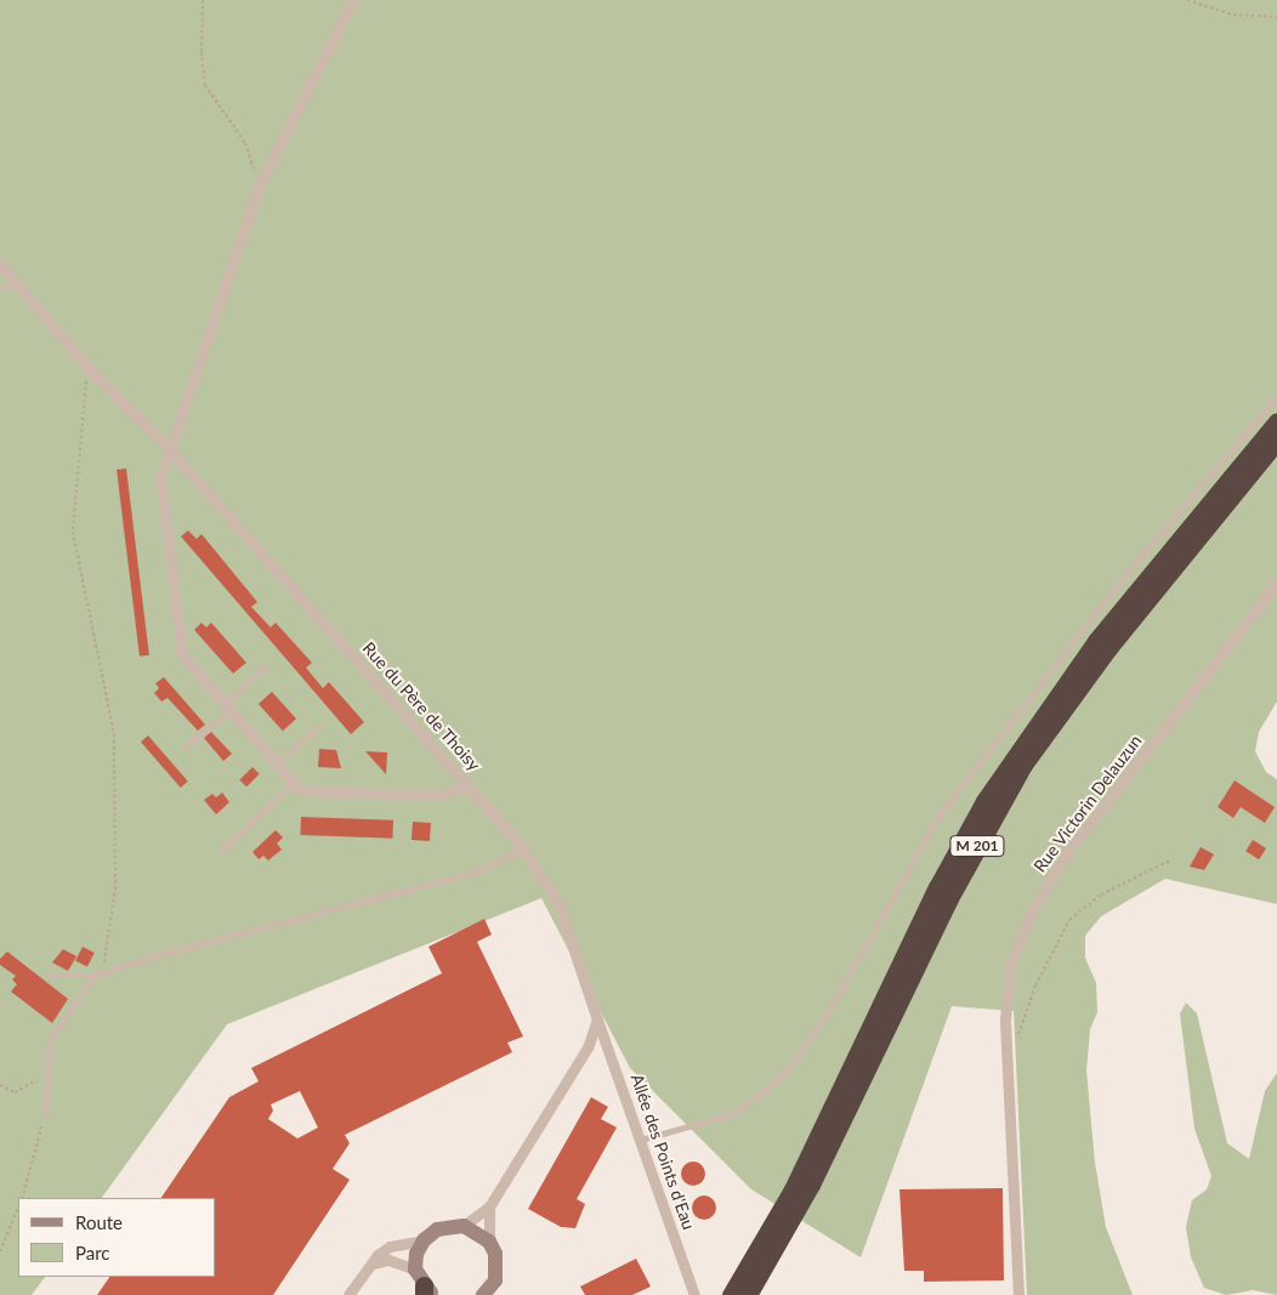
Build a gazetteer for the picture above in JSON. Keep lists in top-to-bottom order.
{
  "streets": {
    "highway": ["M 201"],
    "street": ["Rue du Père de Thoisy", "Rue Victorin Delauzun", "Allée des Points d'Eau"]
  },
  "crossings": [
    ["Rue du Père de Thoisy", "Allée des Points d'Eau"]
  ],
  "legend": ["Route", "Parc"]
}
